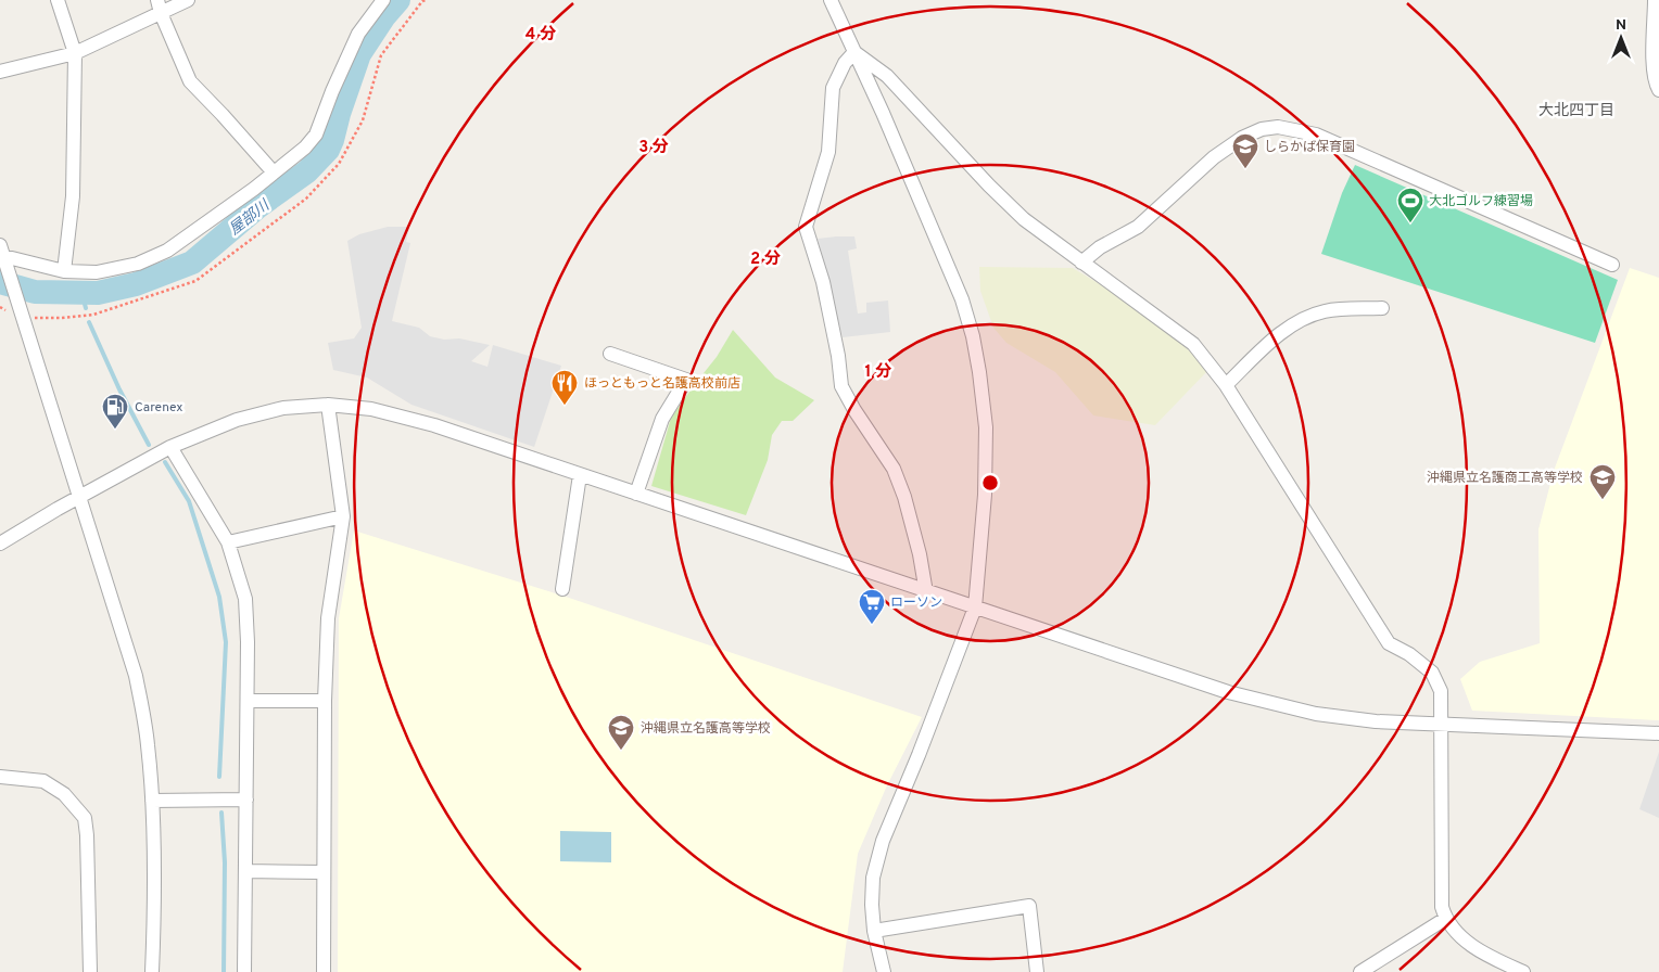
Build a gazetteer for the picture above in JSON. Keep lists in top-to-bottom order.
{
  "districts": ["大北四丁目"],
  "water": ["屋部川"],
  "places": {
    "school or university": ["しらかば保育園", "沖縄県立名護商工高等学校", "沖縄県立名護高等学校"],
    "sports": ["大北ゴルフ練習場"],
    "restaurant": ["ほっともっと名護高校前店"],
    "fuel station": ["Carenex"],
    "supermarket": ["ローソン"]
  },
  "north": "top",
  "rings": [
    "4 分",
    "3 分",
    "2 分",
    "1 分"
  ]
}
